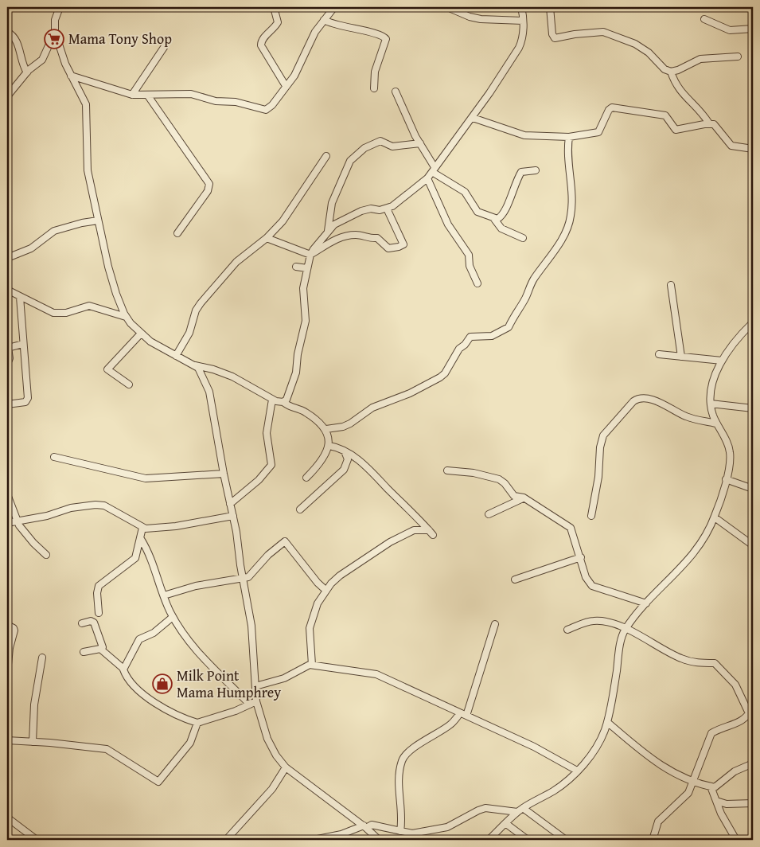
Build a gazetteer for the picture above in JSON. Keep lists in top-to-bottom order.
{
  "places": {
    "supermarket": ["Mama Tony Shop"],
    "shop": ["Milk Point Mama Humphrey"]
  }
}
